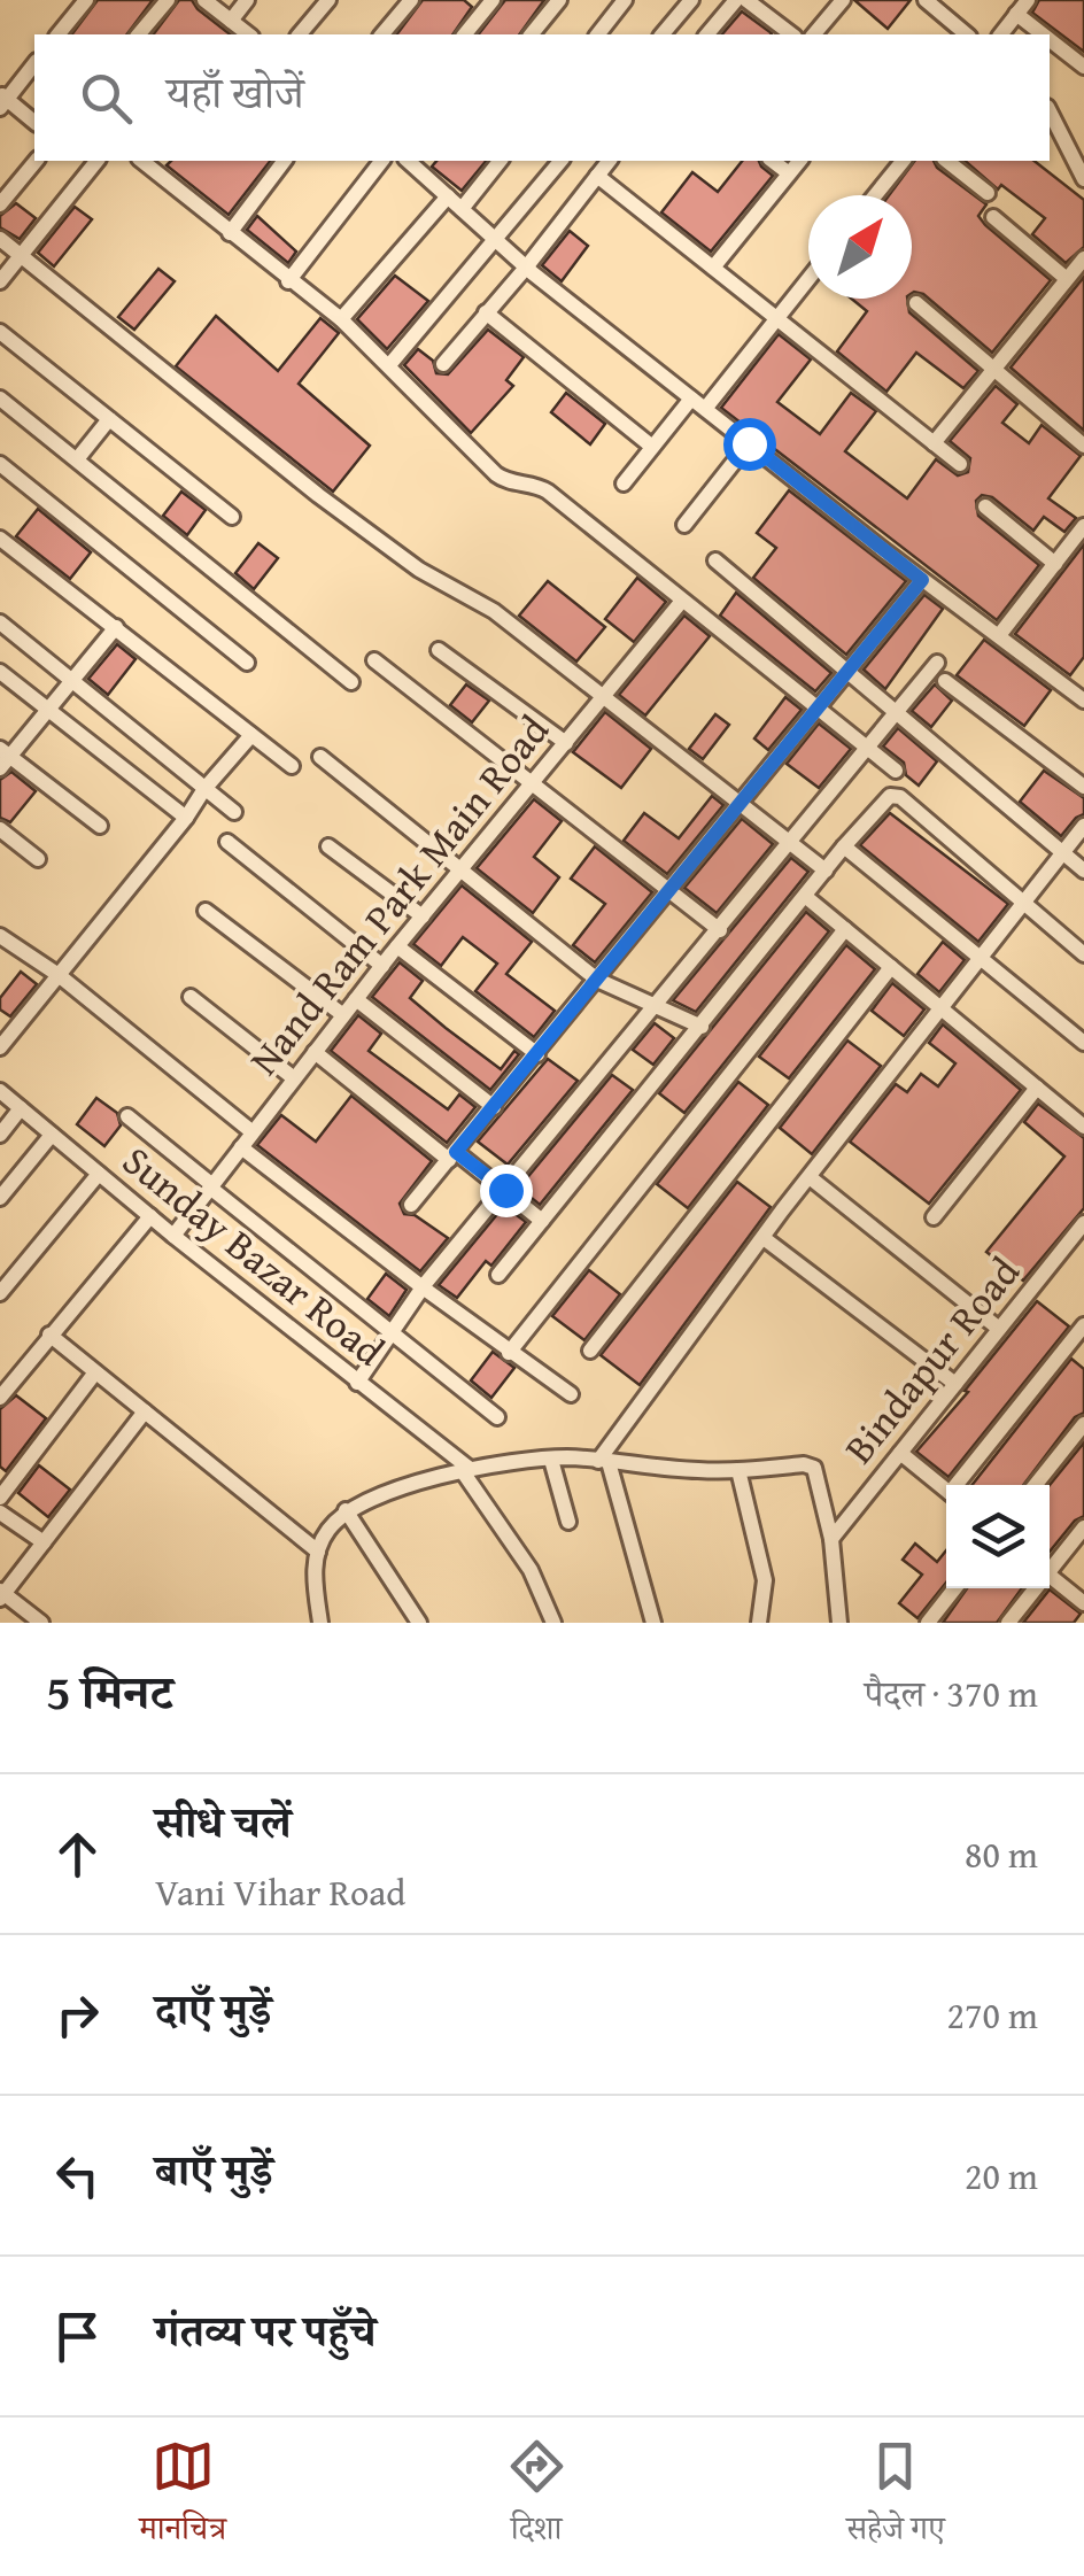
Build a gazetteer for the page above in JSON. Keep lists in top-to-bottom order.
{
  "streets": {
    "street": ["Nand Ram Park Main Road", "Sunday Bazar Road", "Bindapur Road"]
  },
  "crossings": [
    ["Nand Ram Park Main Road", "Sunday Bazar Road"]
  ],
  "north": "top right",
  "page": {
    "search": "यहाँ खोजें",
    "heading": ["5 मिनट", "पैदल · 370 m"],
    "list": [
      ["सीधे चलें", "Vani Vihar Road", "80 m"],
      ["दाएँ मुड़ें", "270 m"],
      ["बाएँ मुड़ें", "20 m"],
      "गंतव्य पर पहुँचे"
    ],
    "nav": ["मानचित्र", "दिशा", "सहेजे गए"]
  }
}
